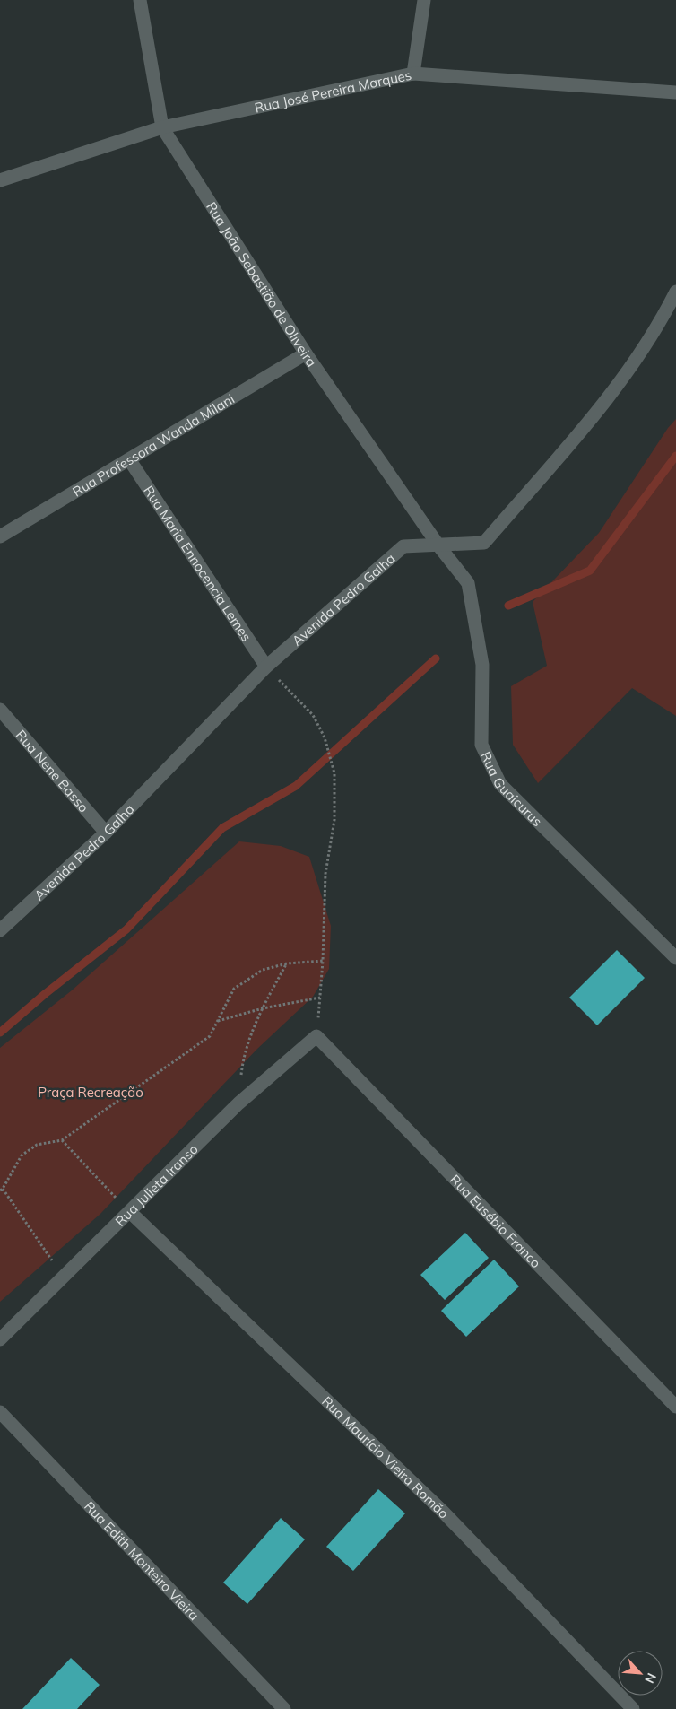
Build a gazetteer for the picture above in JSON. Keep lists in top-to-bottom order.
{
  "streets": {
    "street": [
      "Rua José Pereira Marques",
      "Rua João Sebastião de Oliveira",
      "Rua Professora Wanda Milani",
      "Rua Maria Ennocencia Lemes",
      "Avenida Pedro Galha",
      "Rua Nene Basso",
      "Rua Guaicurus",
      "Rua Julieta Iranso",
      "Rua Eusébio Franco",
      "Rua Maurício Vieira Romão",
      "Rua Edith Monteiro Vieira"
    ]
  },
  "crossings": [
    ["Rua José Pereira Marques", "Rua João Sebastião de Oliveira"],
    ["Rua João Sebastião de Oliveira", "Rua Professora Wanda Milani"],
    ["Rua João Sebastião de Oliveira", "Avenida Pedro Galha"],
    ["Rua João Sebastião de Oliveira", "Rua Guaicurus"],
    ["Rua Professora Wanda Milani", "Rua Maria Ennocencia Lemes"],
    ["Rua Maria Ennocencia Lemes", "Avenida Pedro Galha"],
    ["Avenida Pedro Galha", "Rua Nene Basso"],
    ["Avenida Pedro Galha", "Rua Guaicurus"],
    ["Rua Julieta Iranso", "Rua Eusébio Franco"],
    ["Rua Julieta Iranso", "Rua Maurício Vieira Romão"]
  ],
  "parks": ["Praça Recreação"],
  "north": "bottom right"
}
